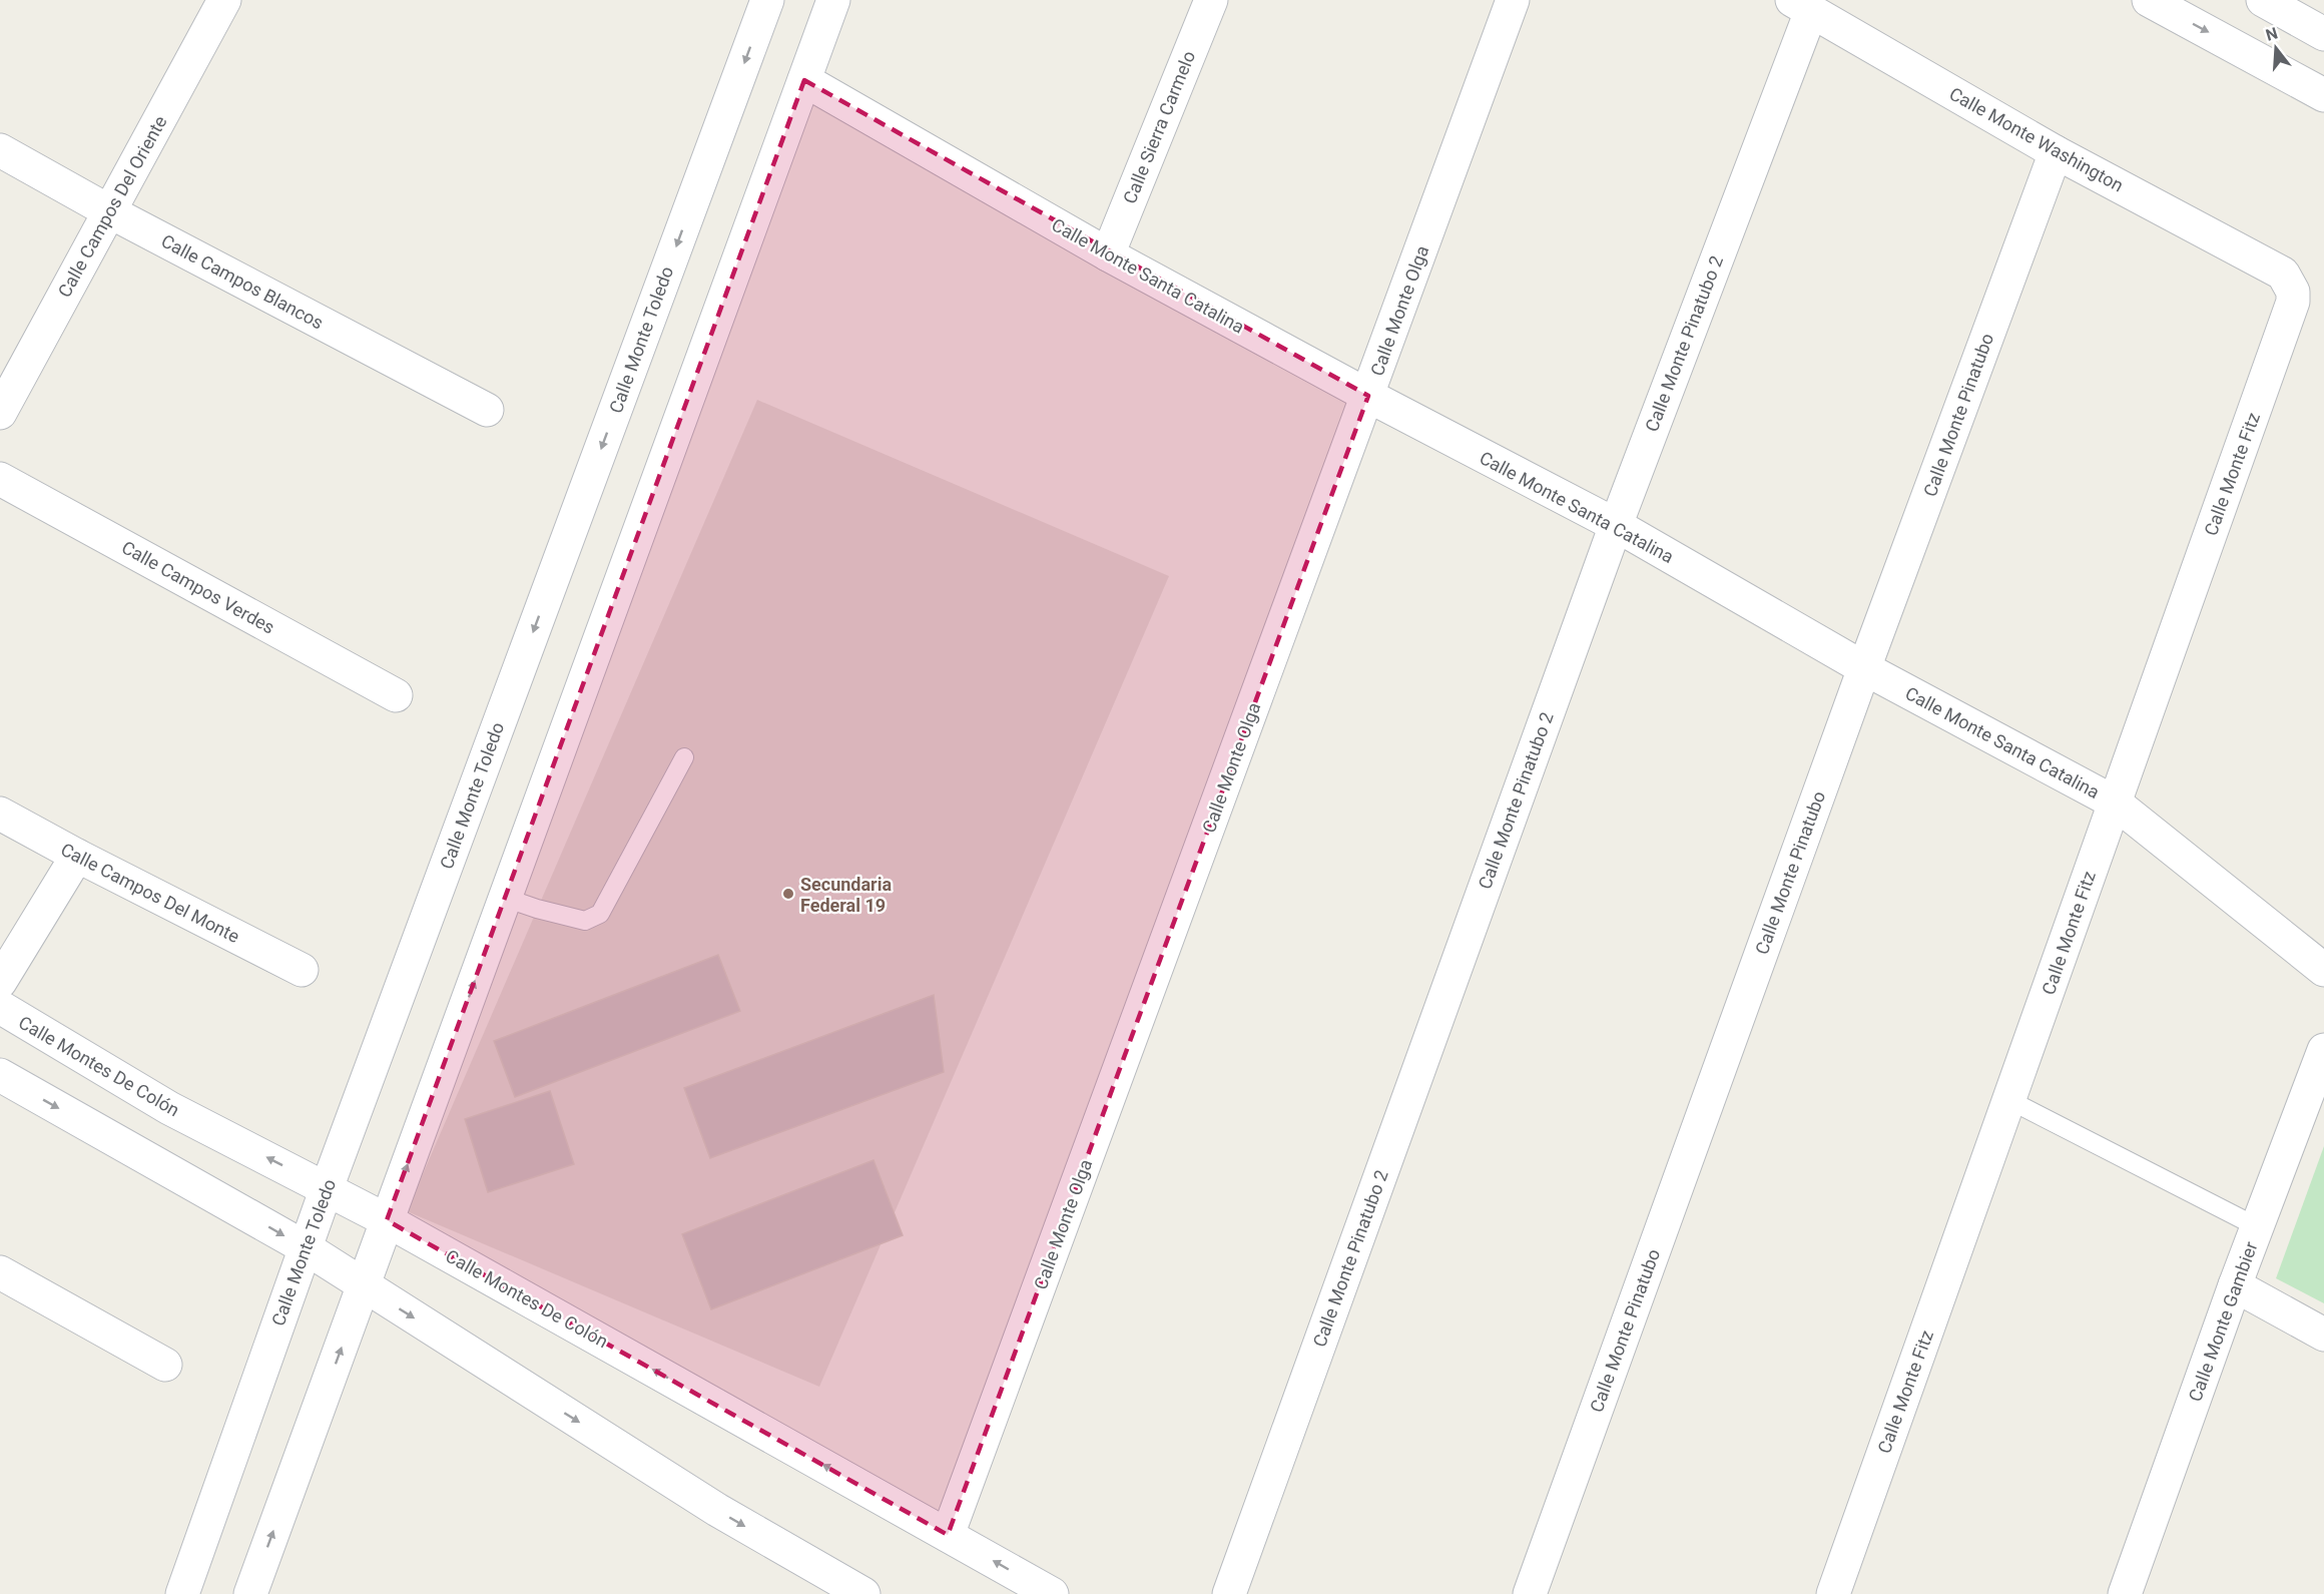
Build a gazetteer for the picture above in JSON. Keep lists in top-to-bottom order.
{
  "streets": {
    "street": [
      "Calle Sierra Carmelo",
      "Calle Monte Washington",
      "Calle Campos Del Oriente",
      "Calle Monte Santa Catalina",
      "Calle Campos Blancos",
      "Calle Monte Olga",
      "Calle Monte Toledo",
      "Calle Monte Pinatubo 2",
      "Calle Monte Pinatubo",
      "Calle Monte Fitz",
      "Calle Campos Verdes",
      "Calle Campos Del Monte",
      "Calle Montes De Colón",
      "Calle Monte Gambier"
    ]
  },
  "crossings": [
    ["Calle Sierra Carmelo", "Calle Monte Santa Catalina"],
    ["Calle Monte Washington", "Calle Monte Pinatubo 2"],
    ["Calle Monte Washington", "Calle Monte Pinatubo"],
    ["Calle Monte Washington", "Calle Monte Fitz"],
    ["Calle Campos Del Oriente", "Calle Campos Blancos"],
    ["Calle Monte Santa Catalina", "Calle Monte Olga"],
    ["Calle Monte Santa Catalina", "Calle Monte Pinatubo 2"],
    ["Calle Monte Santa Catalina", "Calle Monte Pinatubo"],
    ["Calle Monte Santa Catalina", "Calle Monte Fitz"],
    ["Calle Monte Olga", "Calle Montes De Colón"],
    ["Calle Monte Toledo", "Calle Montes De Colón"]
  ],
  "places": ["Secundaria Federal 19"],
  "north": "top"
}
